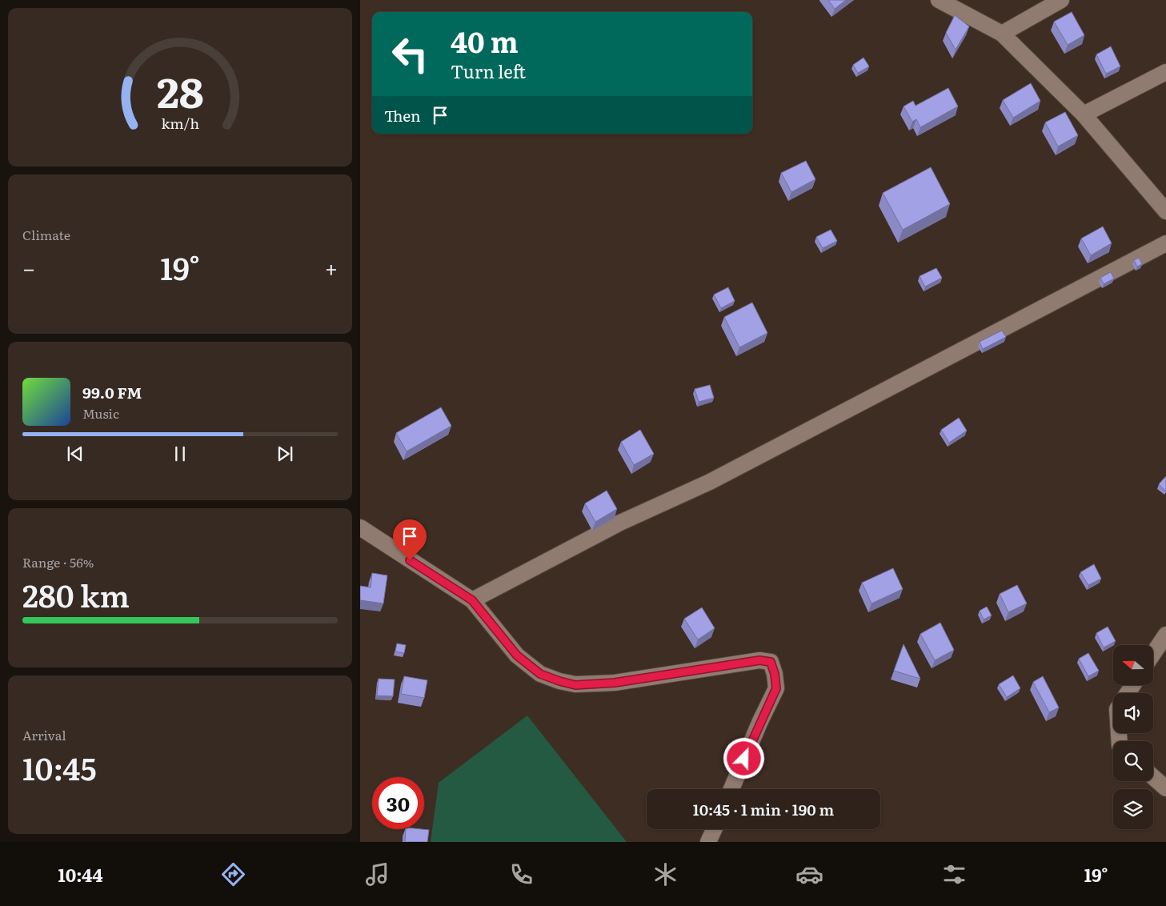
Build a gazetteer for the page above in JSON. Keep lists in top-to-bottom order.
{
  "north": "left",
  "page": {
    "turn": ["40 m", "Turn left"],
    "then": "Then",
    "tile": [
      "Climate",
      ["Range · 56%", "280 km"],
      ["Arrival", "10:45"]
    ],
    "heat": ["−", "19°", "+"],
    "song": ["99.0 FM", "Music"],
    "limit": "30",
    "trip": "10:45 · 1 min · 190 m",
    "tabs": ["10:44", "19°"],
    "gauge": ["28", "km/h"]
  }
}
